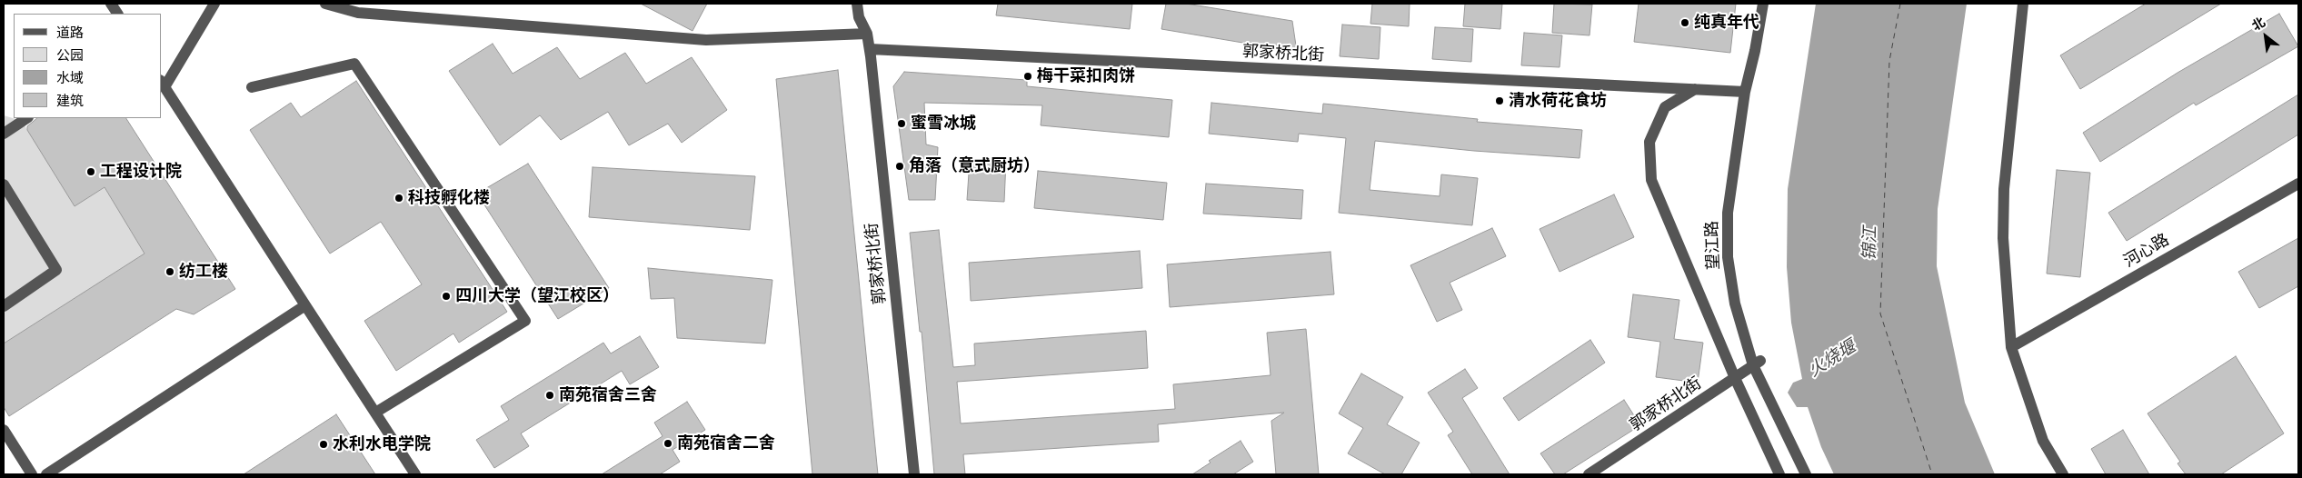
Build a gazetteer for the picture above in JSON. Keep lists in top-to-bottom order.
{
  "streets": {
    "street": ["郭家桥北街", "望江路", "河心路"]
  },
  "crossings": [
    ["郭家桥北街", "望江路"]
  ],
  "water": ["锦江", "火烧堰"],
  "places": [
    "纯真年代",
    "梅干菜扣肉饼",
    "清水荷花食坊",
    "蜜雪冰城",
    "角落（意式厨坊）",
    "工程设计院",
    "科技孵化楼",
    "纺工楼",
    "四川大学（望江校区）",
    "南苑宿舍三舍",
    "南苑宿舍二舍",
    "水利水电学院"
  ],
  "legend": [
    "道路",
    "公园",
    "水域",
    "建筑"
  ],
  "north": "top left"
}
